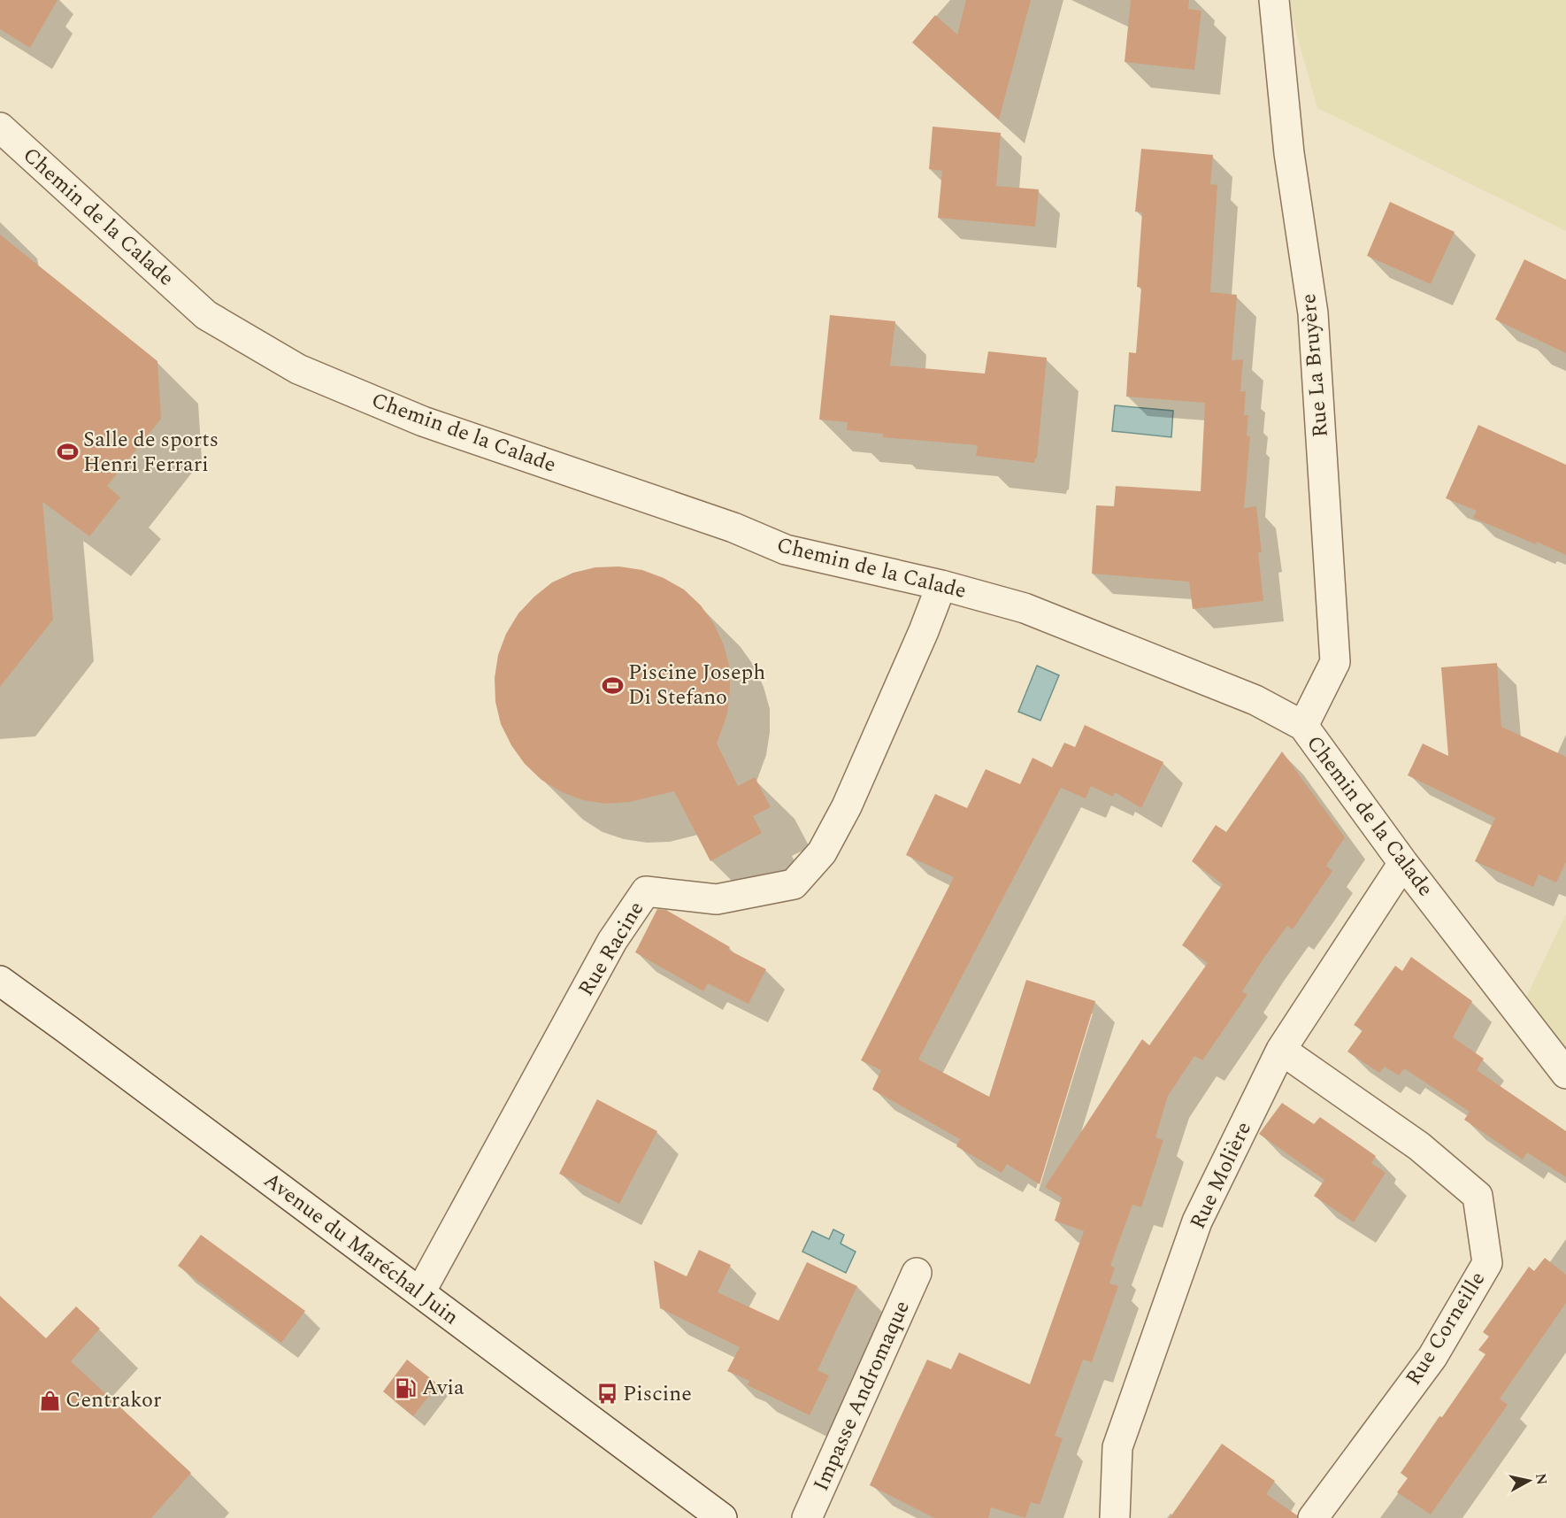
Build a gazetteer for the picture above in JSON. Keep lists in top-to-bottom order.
{
  "streets": {
    "street": [
      "Chemin de la Calade",
      "Rue La Bruyère",
      "Rue Racine",
      "Rue Molière",
      "Avenue du Maréchal Juin",
      "Rue Corneille",
      "Impasse Andromaque"
    ]
  },
  "crossings": [
    ["Chemin de la Calade", "Rue La Bruyère"],
    ["Chemin de la Calade", "Rue Racine"],
    ["Chemin de la Calade", "Rue Molière"],
    ["Rue Racine", "Avenue du Maréchal Juin"],
    ["Rue Molière", "Rue Corneille"]
  ],
  "places": {
    "sports": ["Salle de sports Henri Ferrari", "Piscine Joseph Di Stefano"],
    "fuel station": ["Avia"],
    "bus stop": ["Piscine"],
    "shop": ["Centrakor"]
  },
  "north": "right"
}
